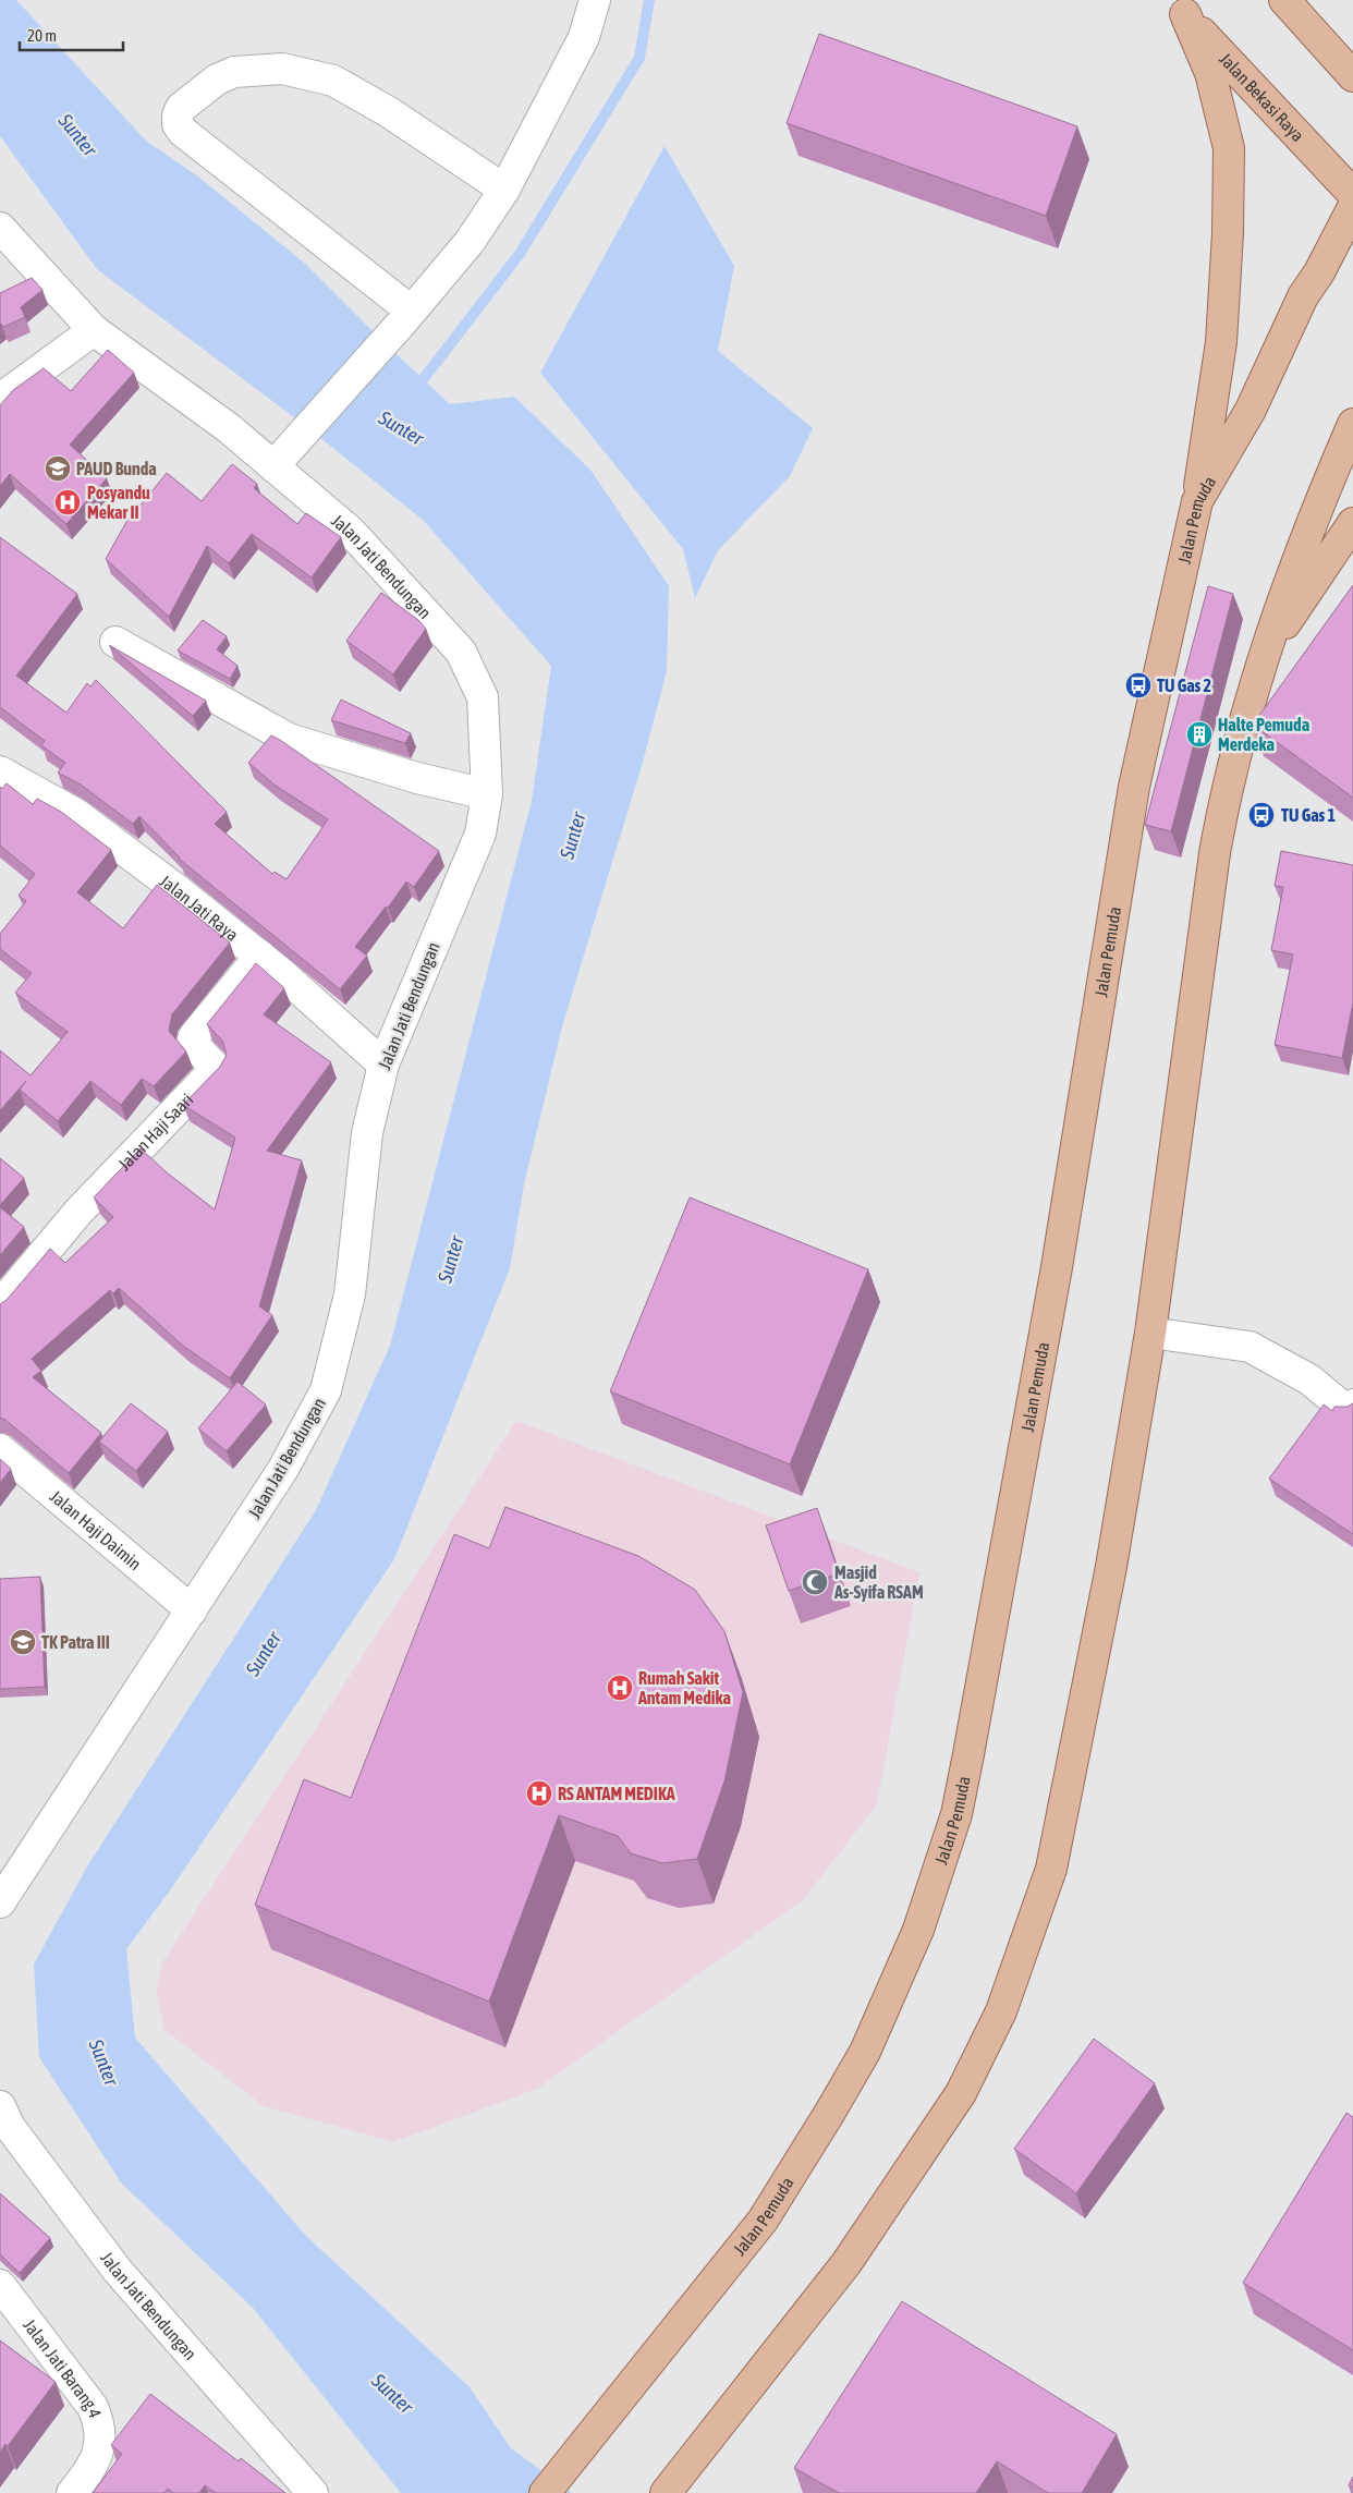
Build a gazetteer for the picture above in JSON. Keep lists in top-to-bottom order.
{
  "streets": {
    "main road": ["Jalan Bekasi Raya", "Jalan Pemuda"],
    "street": [
      "Jalan Jati Bendungan",
      "Jalan Jati Raya",
      "Jalan Haji Saari",
      "Jalan Haji Daimin",
      "Jalan Jati Barang 4"
    ]
  },
  "crossings": [
    ["Jalan Jati Bendungan", "Jalan Jati Raya"],
    ["Jalan Jati Bendungan", "Jalan Haji Daimin"],
    ["Jalan Jati Raya", "Jalan Haji Saari"]
  ],
  "water": ["Sunter"],
  "places": {
    "school or university": ["PAUD Bunda", "TK Patra III"],
    "hospital": ["Posyandu Mekar II", "Rumah Sakit Antam Medika", "RS ANTAM MEDIKA"],
    "bus stop": ["TU Gas 2", "TU Gas 1"],
    "building": ["Halte Pemuda Merdeka"],
    "mosque": ["Masjid As-Syifa RSAM"]
  },
  "scale_bar": "20 m"
}
